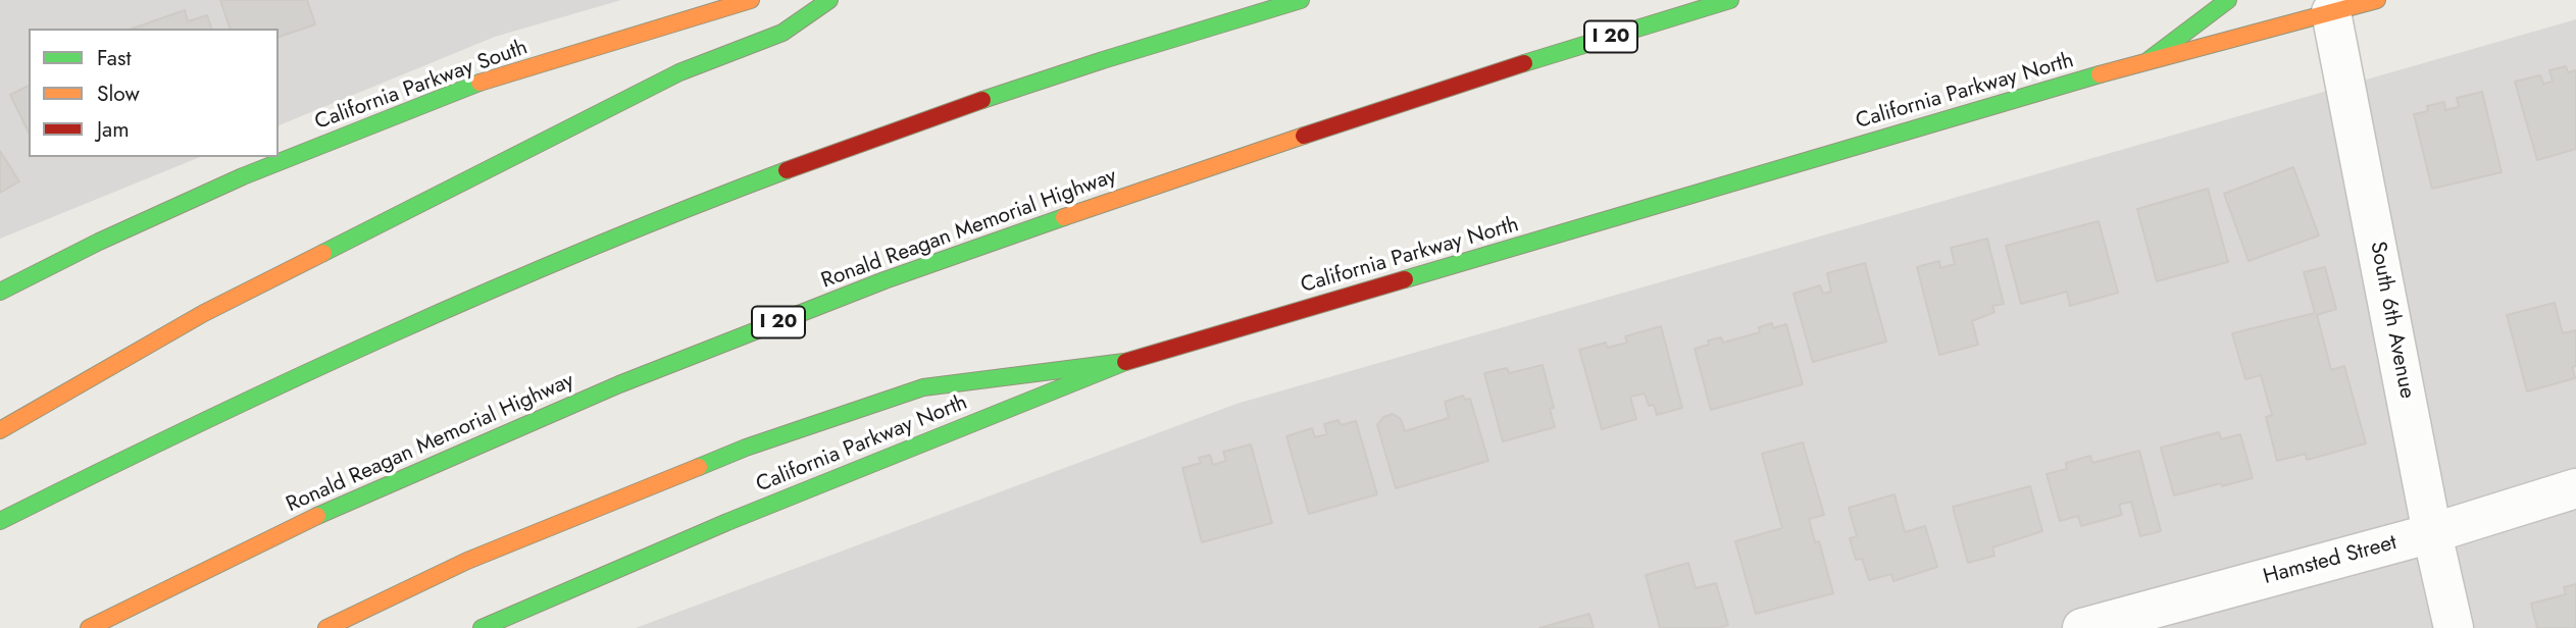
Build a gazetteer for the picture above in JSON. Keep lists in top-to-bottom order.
{
  "streets": {
    "main road": [
      "I 20",
      "California Parkway South",
      "California Parkway North",
      "Ronald Reagan Memorial Highway"
    ],
    "street": ["South 6th Avenue", "Hamsted Street"]
  },
  "crossings": [
    ["California Parkway North", "South 6th Avenue"],
    ["South 6th Avenue", "Hamsted Street"]
  ],
  "legend": ["Fast", "Slow", "Jam"]
}
